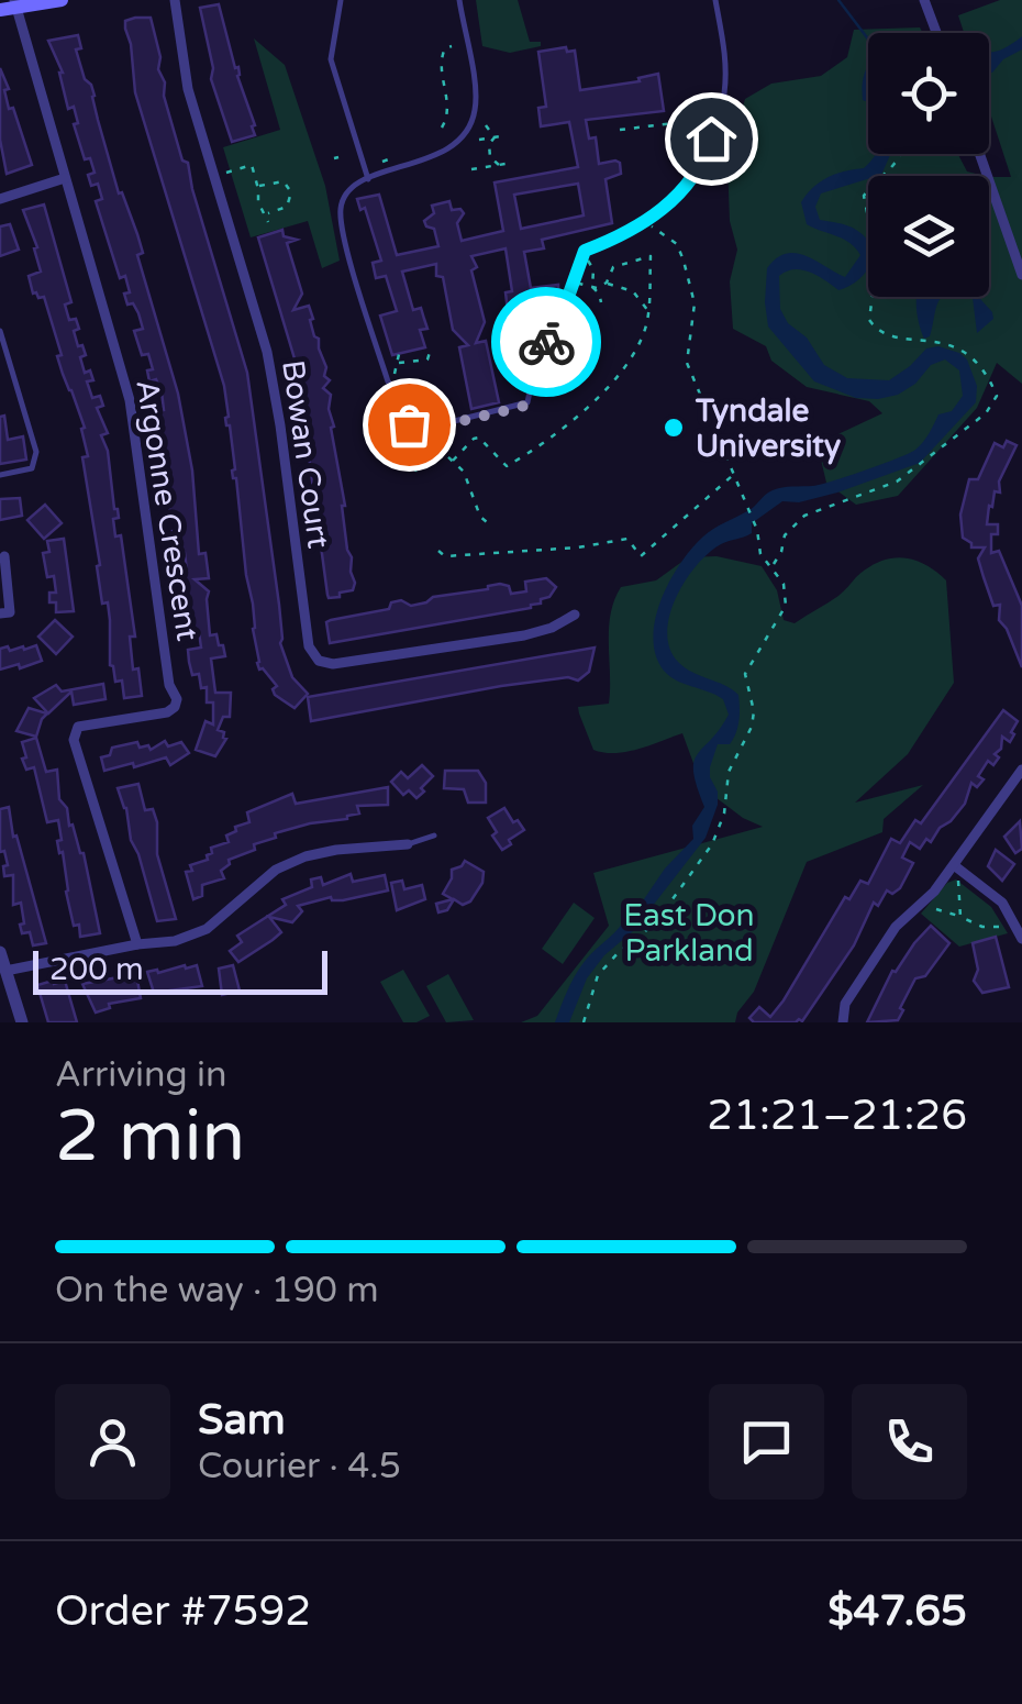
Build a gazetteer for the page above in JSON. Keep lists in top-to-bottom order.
{
  "streets": {
    "street": ["Bowan Court", "Argonne Crescent"]
  },
  "parks": ["East Don Parkland"],
  "places": ["Tyndale University"],
  "scale_bar": "200 m",
  "page": {
    "scale": "200 m",
    "heading": ["2 min", "Arriving in", "21:21–21:26"],
    "panel": [
      "Sam",
      "Courier · 4.5",
      "Order #7592",
      "$47.65"
    ],
    "bar": "On the way · 190 m"
  }
}
